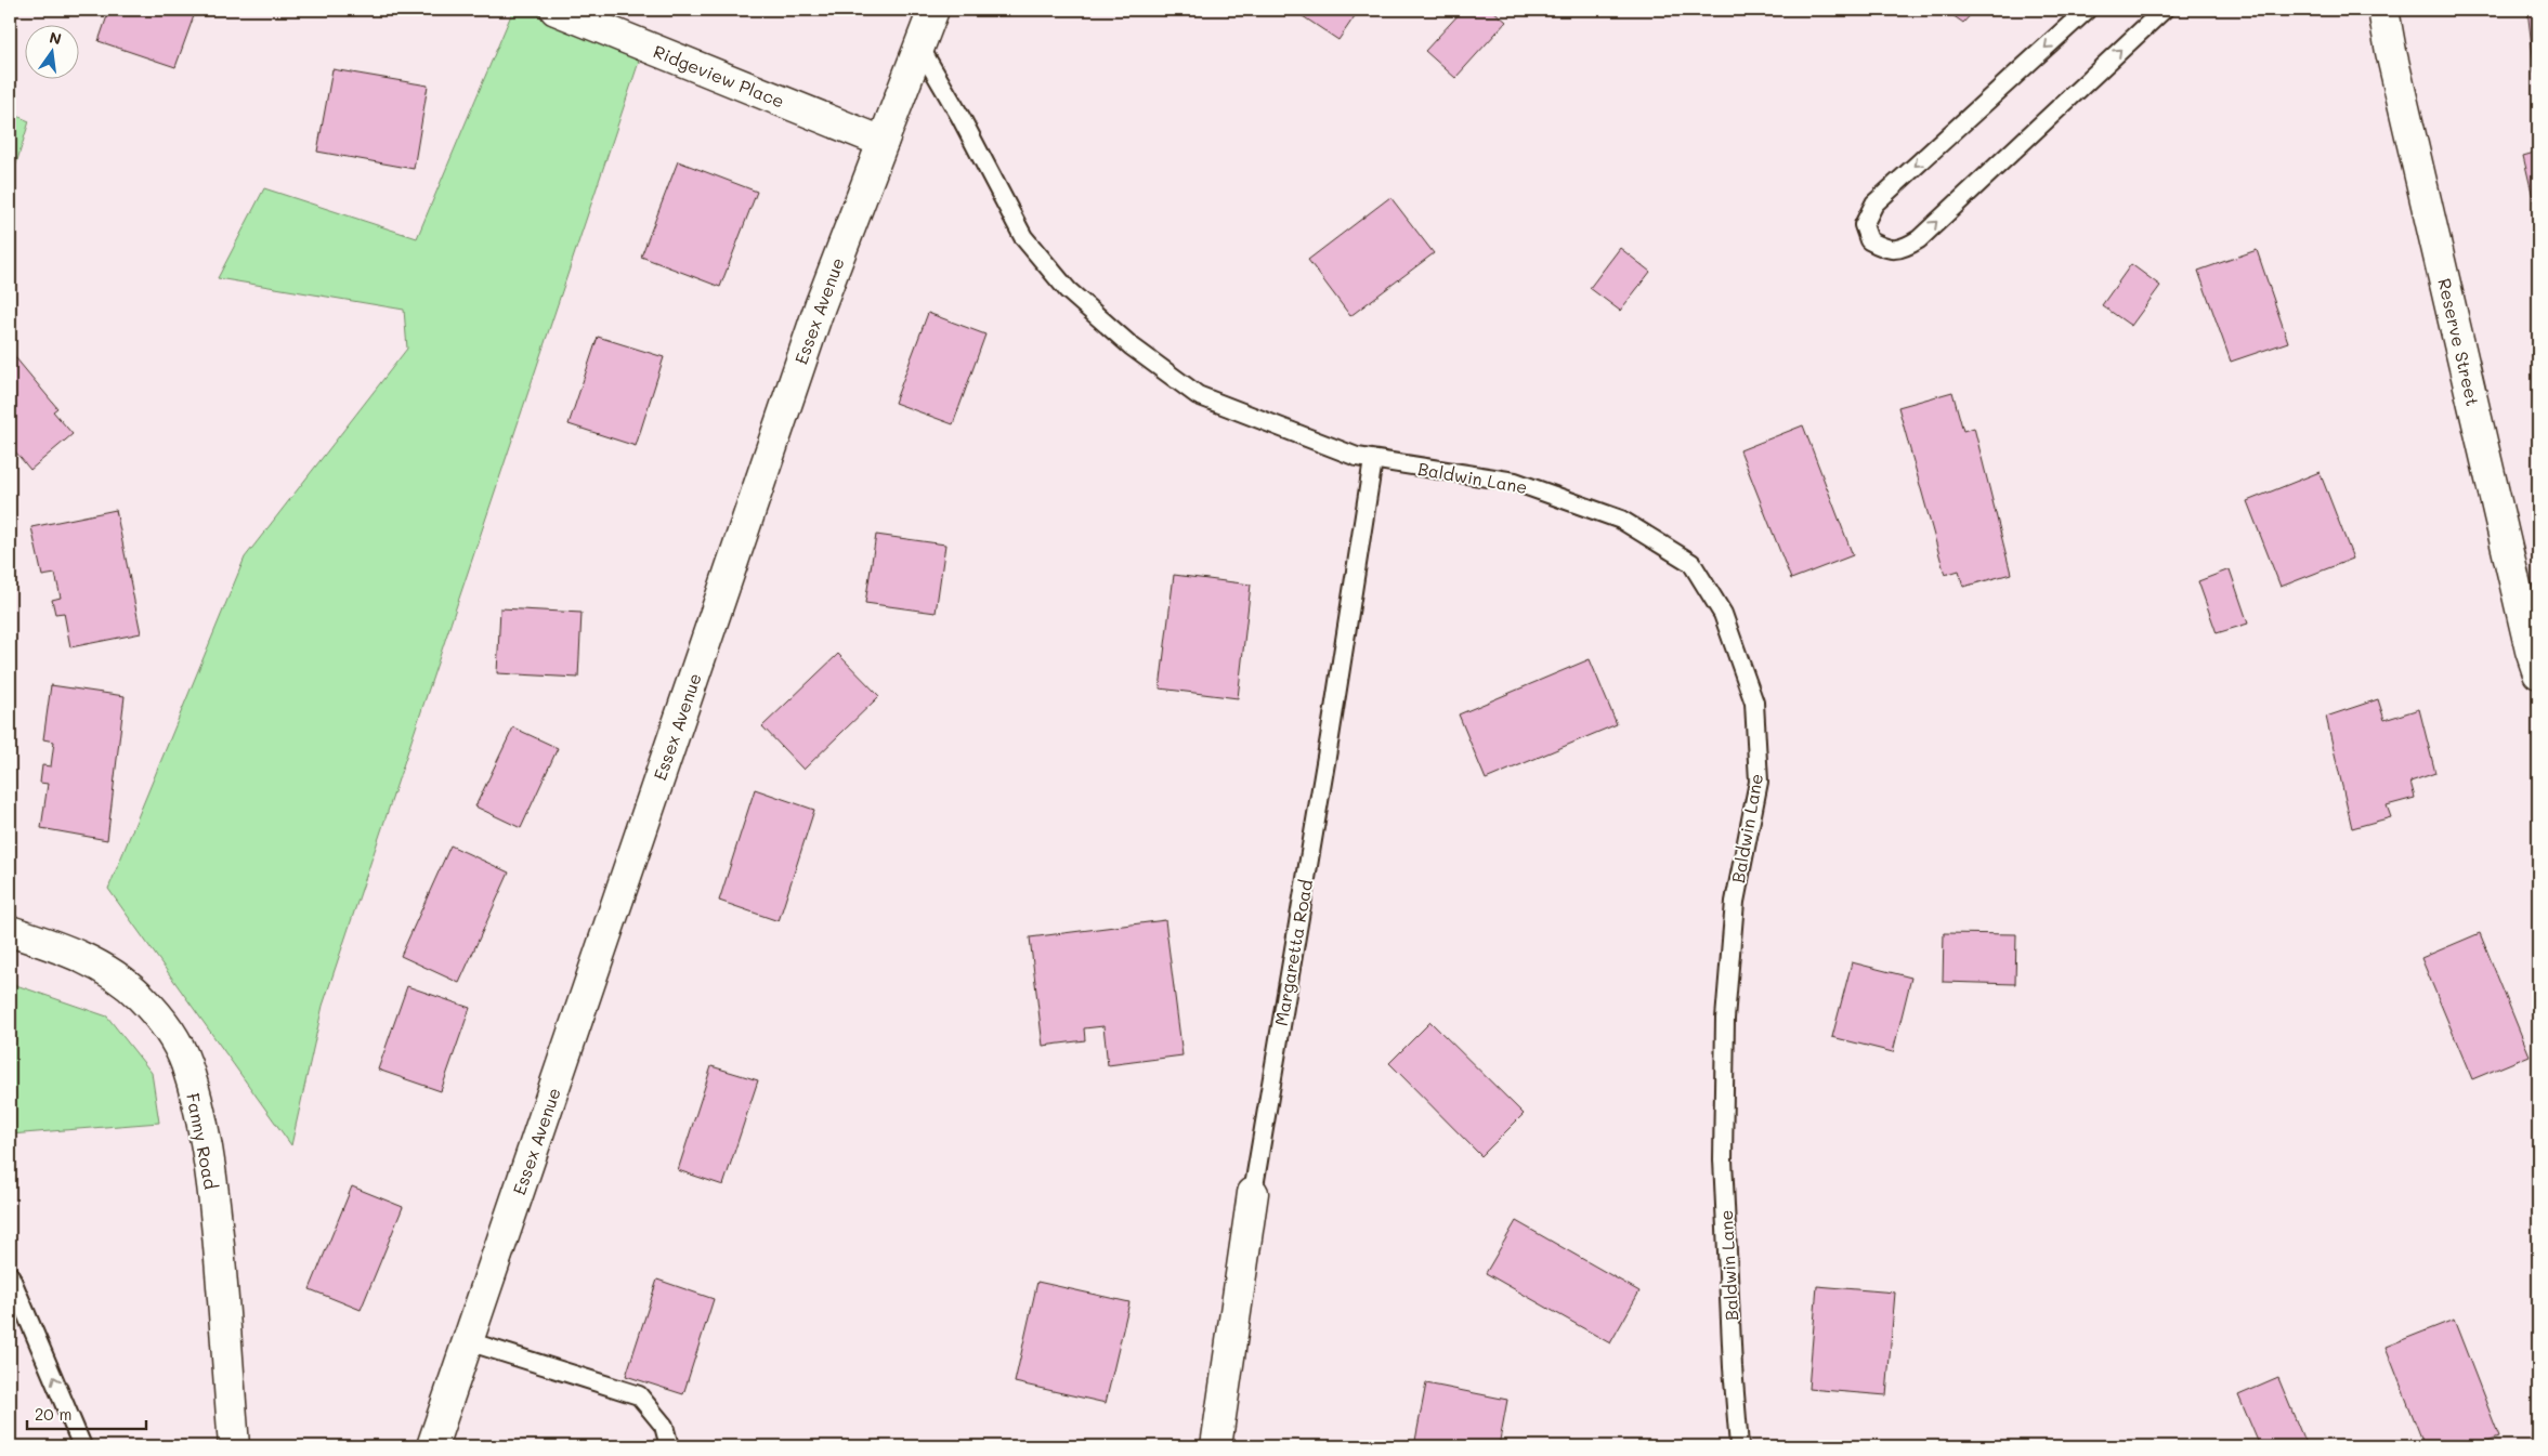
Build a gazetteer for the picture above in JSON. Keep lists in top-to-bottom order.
{
  "streets": {
    "street": [
      "Ridgeview Place",
      "Essex Avenue",
      "Reserve Street",
      "Margaretta Road",
      "Fanny Road"
    ],
    "lane": ["Baldwin Lane"]
  },
  "crossings": [
    ["Ridgeview Place", "Essex Avenue"],
    ["Essex Avenue", "Baldwin Lane"],
    ["Baldwin Lane", "Margaretta Road"]
  ],
  "scale_bar": "20 m",
  "north": "top"
}
